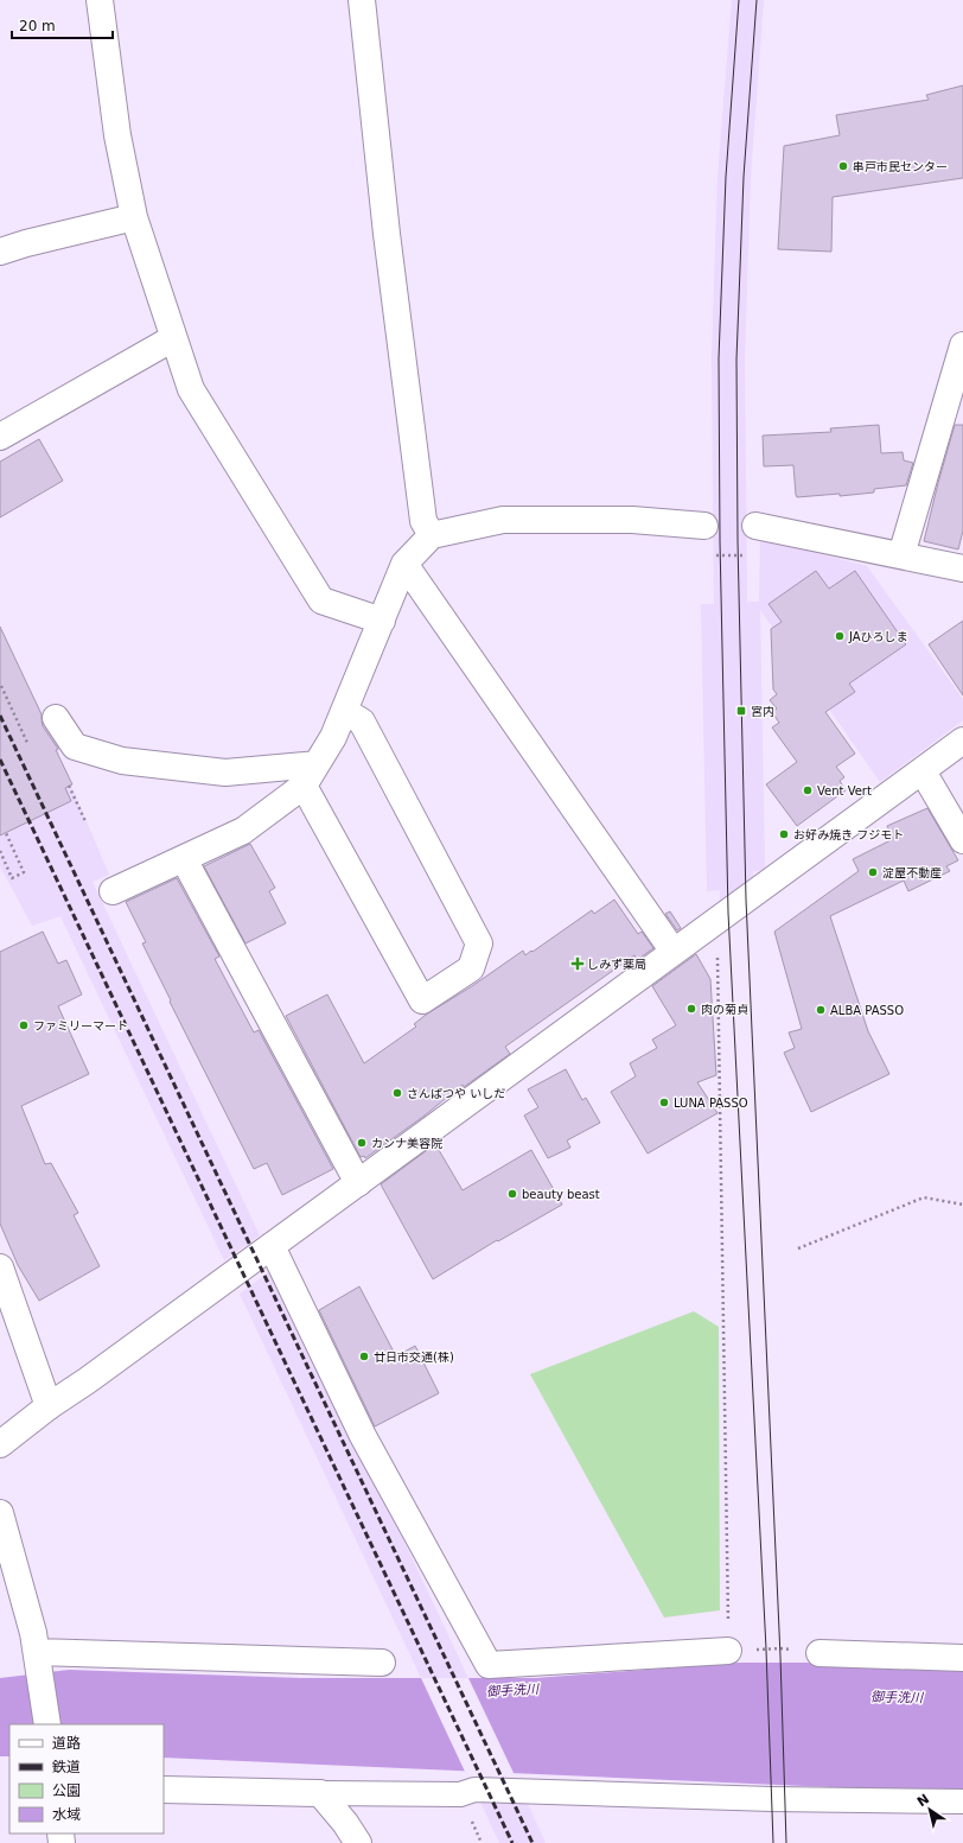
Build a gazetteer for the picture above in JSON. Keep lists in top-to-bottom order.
{
  "water": ["御手洗川"],
  "places": {
    "other": [
      "串戸市民センター",
      "JAひろしま",
      "Vent Vert",
      "お好み焼き フジモト",
      "淀屋不動産",
      "肉の菊貞",
      "ALBA PASSO",
      "ファミリーマート",
      "さんぱつや いしだ",
      "LUNA PASSO",
      "カンナ美容院",
      "beauty beast",
      "廿日市交通(株)"
    ],
    "transit": ["宮内"],
    "health": ["しみず薬局"]
  },
  "legend": [
    "道路",
    "鉄道",
    "公園",
    "水域"
  ],
  "scale_bar": "20 m",
  "north": "top left"
}
